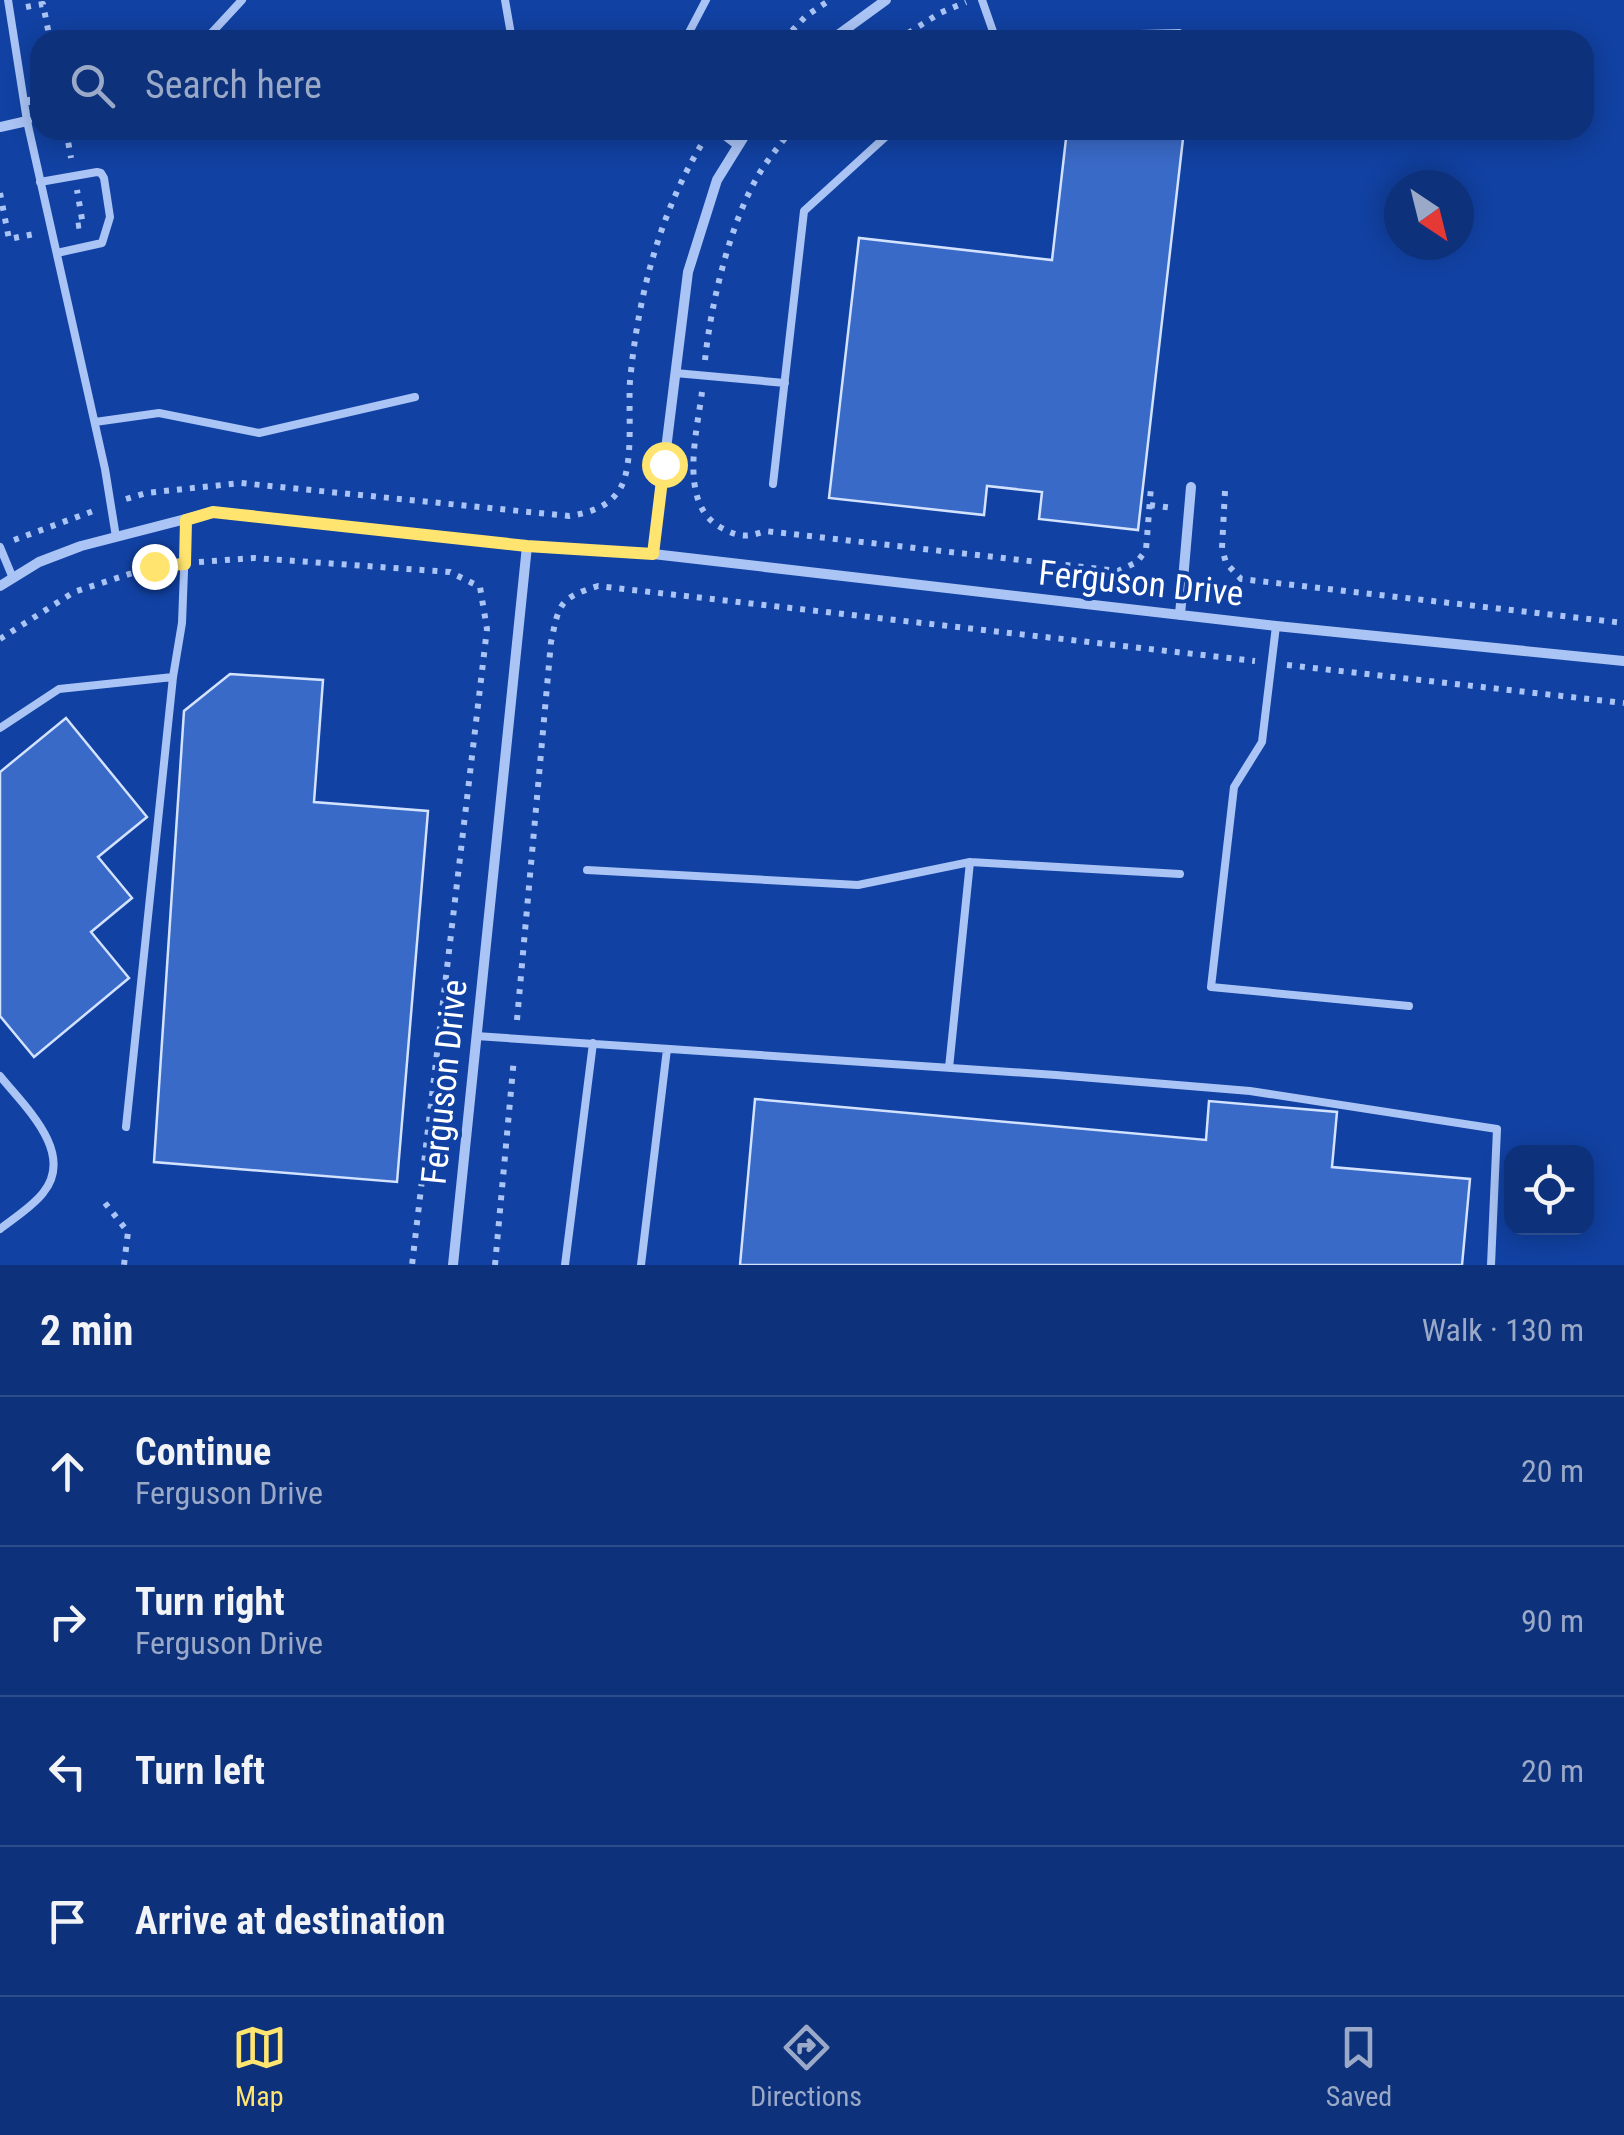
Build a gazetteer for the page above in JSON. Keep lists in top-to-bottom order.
{
  "streets": {
    "street": ["Ferguson Drive"]
  },
  "north": "bottom right",
  "page": {
    "search": "Search here",
    "heading": ["2 min", "Walk · 130 m"],
    "list": [
      ["Continue", "Ferguson Drive", "20 m"],
      ["Turn right", "Ferguson Drive", "90 m"],
      ["Turn left", "20 m"],
      "Arrive at destination"
    ],
    "nav": ["Map", "Directions", "Saved"]
  }
}
